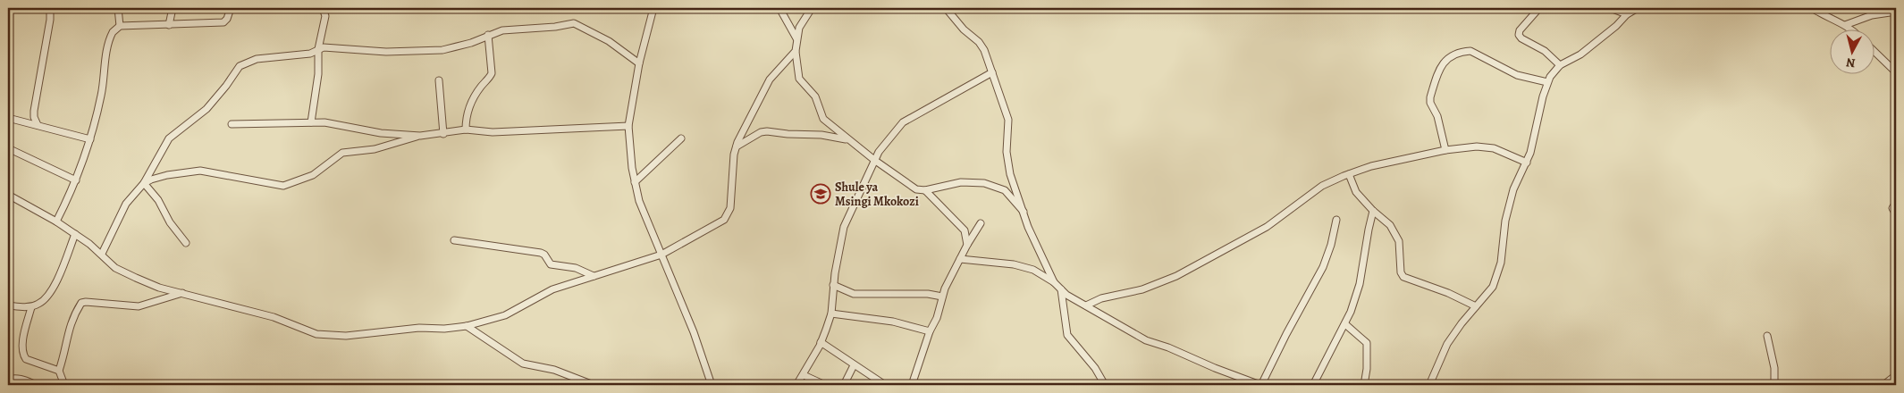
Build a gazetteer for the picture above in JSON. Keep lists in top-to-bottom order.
{
  "places": {
    "school or university": ["Shule ya Msingi Mkokozi"]
  },
  "north": "bottom"
}
